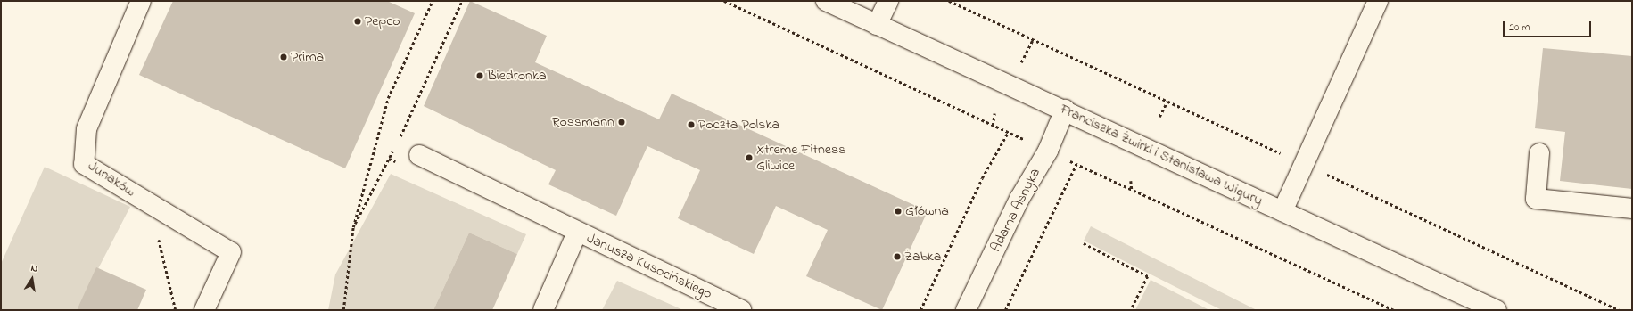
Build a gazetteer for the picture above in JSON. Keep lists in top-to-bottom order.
{
  "streets": {
    "street": [
      "Franciszka Żwirki i Stanisława Wigury",
      "Junaków",
      "Adama Asnyka",
      "Janusza Kusocińskiego"
    ]
  },
  "crossings": [
    ["Franciszka Żwirki i Stanisława Wigury", "Adama Asnyka"]
  ],
  "places": [
    "Pepco",
    "Prima",
    "Biedronka",
    "Rossmann",
    "Poczta Polska",
    "Xtreme Fitness Gliwice",
    "Główna",
    "Żabka"
  ],
  "scale_bar": "20 m",
  "north": "top"
}
